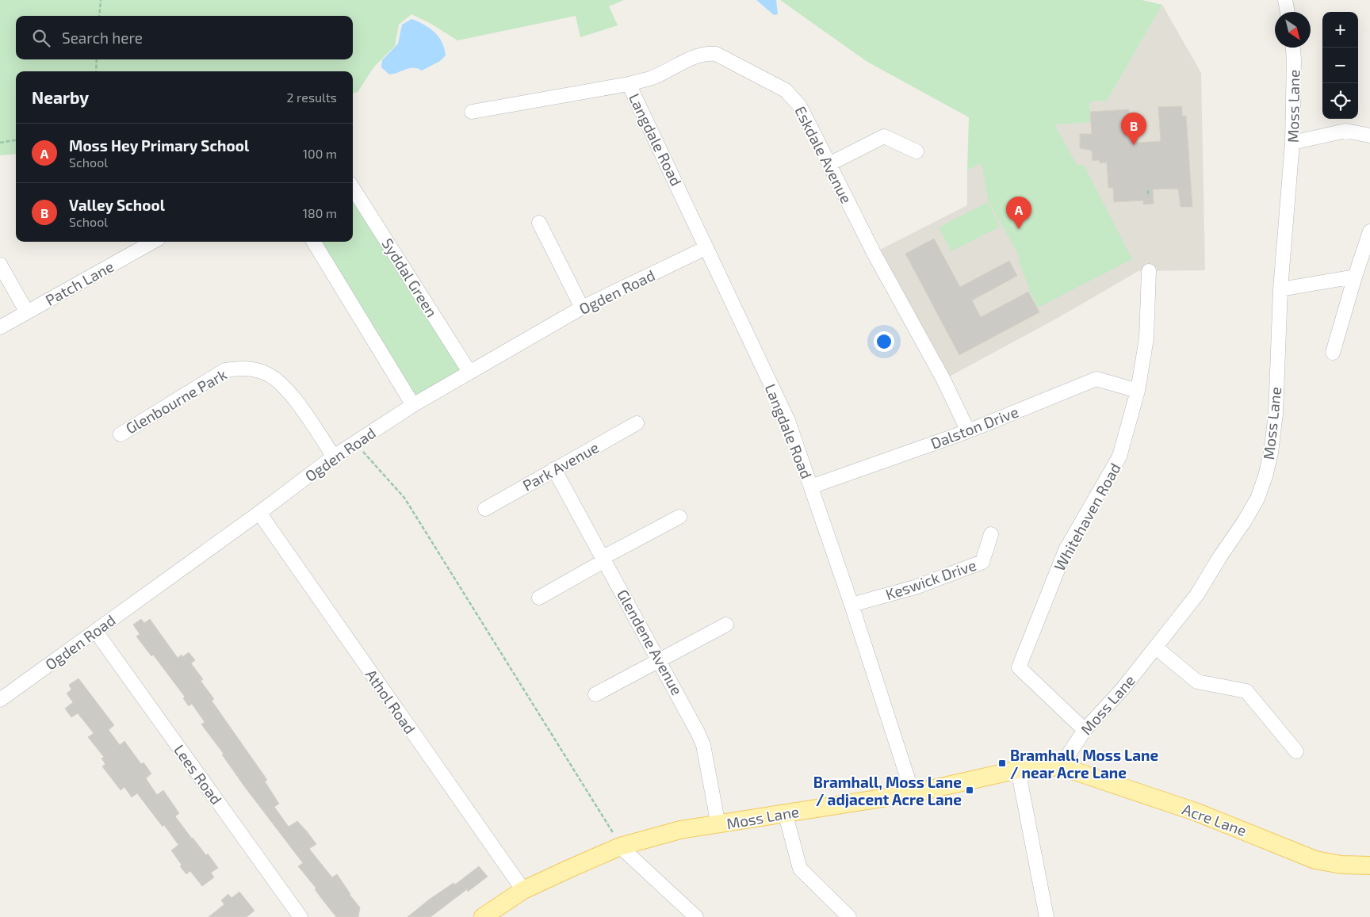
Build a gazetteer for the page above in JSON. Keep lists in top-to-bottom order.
{
  "streets": {
    "main road": ["Moss Lane", "Acre Lane"],
    "street": [
      "Langdale Road",
      "Eskdale Avenue",
      "Syddal Green",
      "Patch Lane",
      "Ogden Road",
      "Glenbourne Park",
      "Dalston Drive",
      "Park Avenue",
      "Whitehaven Road",
      "Keswick Drive",
      "Glendene Avenue",
      "Athol Road",
      "Lees Road"
    ]
  },
  "crossings": [
    ["Moss Lane", "Langdale Road"],
    ["Moss Lane", "Whitehaven Road"],
    ["Moss Lane", "Glendene Avenue"],
    ["Moss Lane", "Athol Road"],
    ["Moss Lane", "Acre Lane"],
    ["Langdale Road", "Eskdale Avenue"],
    ["Langdale Road", "Ogden Road"],
    ["Langdale Road", "Dalston Drive"],
    ["Langdale Road", "Keswick Drive"],
    ["Eskdale Avenue", "Dalston Drive"],
    ["Syddal Green", "Ogden Road"],
    ["Ogden Road", "Glenbourne Park"],
    ["Ogden Road", "Athol Road"],
    ["Ogden Road", "Lees Road"],
    ["Dalston Drive", "Whitehaven Road"],
    ["Park Avenue", "Glendene Avenue"]
  ],
  "places": {
    "transit": ["Bramhall, Moss Lane / near Acre Lane", "Bramhall, Moss Lane / adjacent Acre Lane"]
  },
  "north": "bottom right",
  "page": {
    "map_buttons": ["+", "−"],
    "search": "Search here",
    "heading": ["Nearby", "2 results"],
    "pins": ["B", "A"],
    "list": [
      {
        "mark": "A",
        "name": "Moss Hey Primary School",
        "note": "School",
        "value": "100 m"
      },
      {
        "mark": "B",
        "name": "Valley School",
        "note": "School",
        "value": "180 m"
      }
    ]
  }
}
